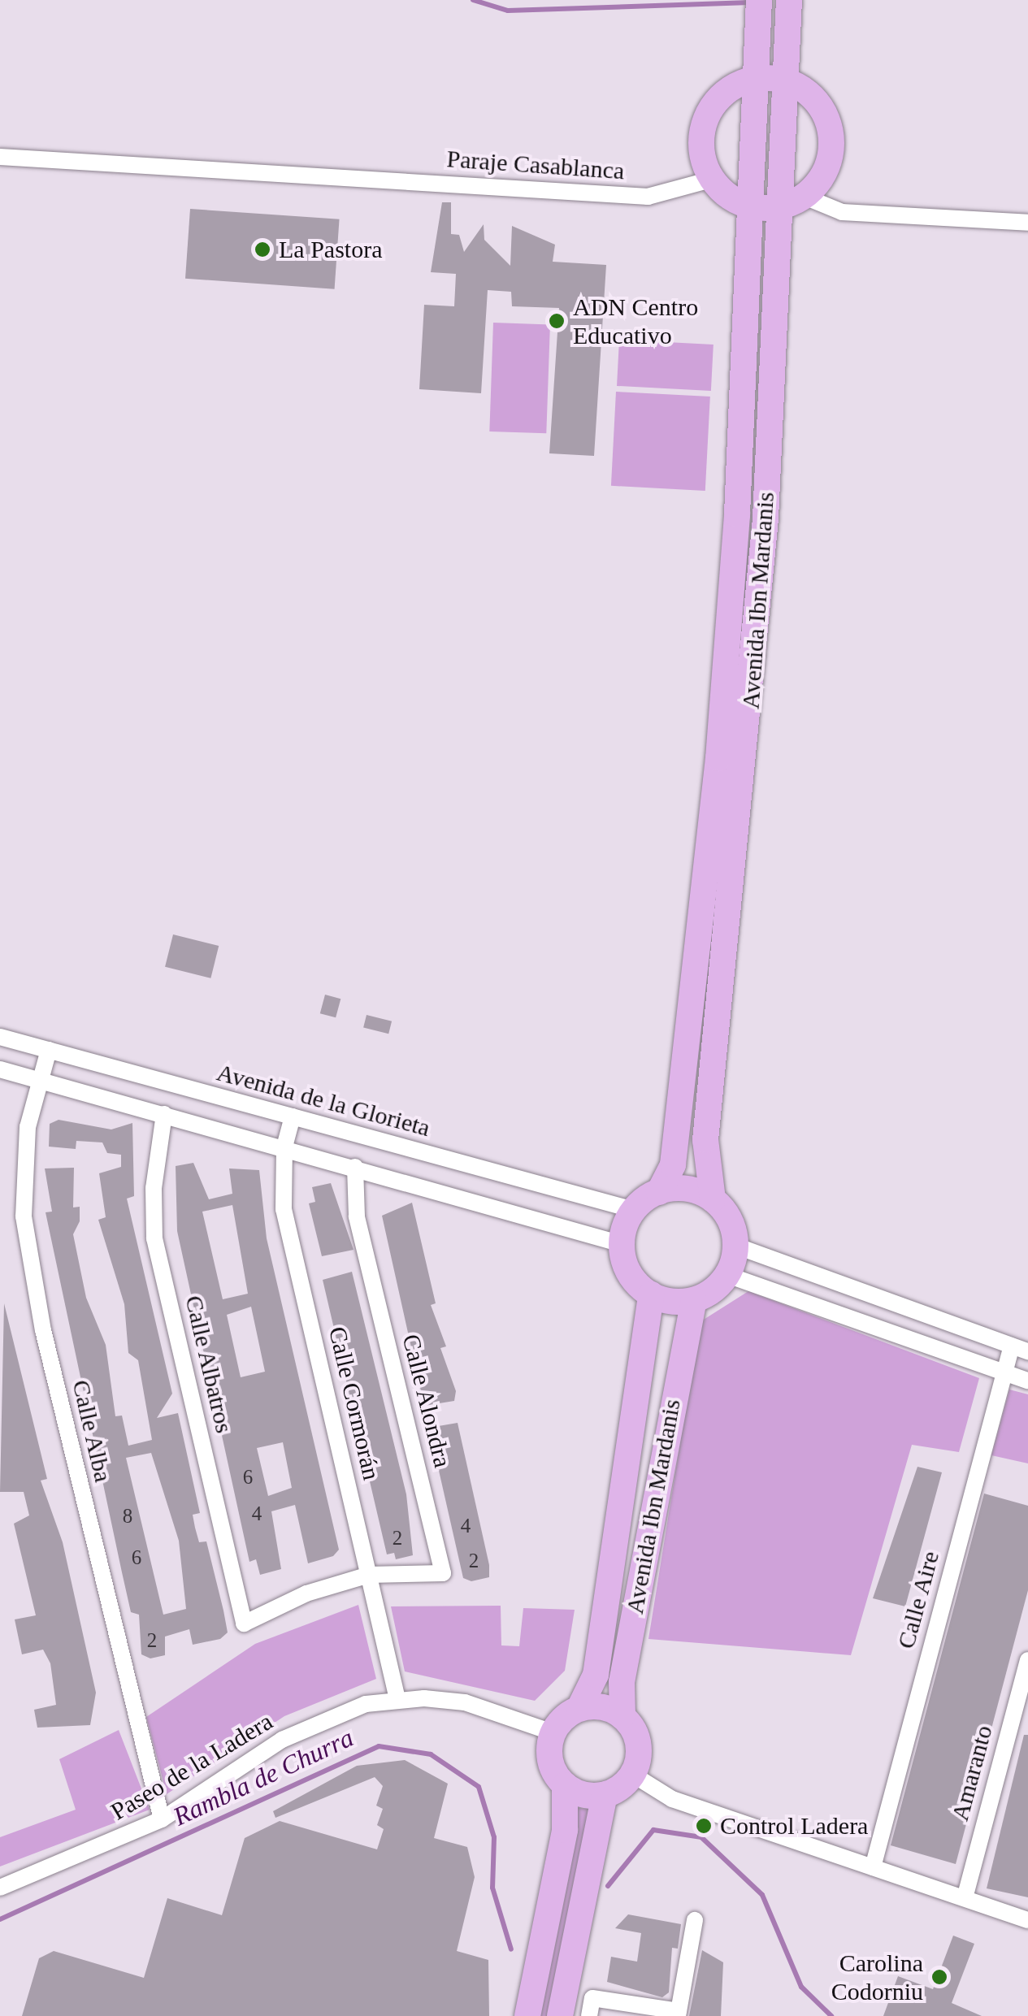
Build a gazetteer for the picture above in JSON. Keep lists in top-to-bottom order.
{
  "streets": {
    "main road": ["Avenida Ibn Mardanis"],
    "street": [
      "Paraje Casablanca",
      "Avenida de la Glorieta",
      "Calle Albatros",
      "Calle Alondra",
      "Calle Cormorán",
      "Calle Alba",
      "Calle Aire",
      "Paseo de la Ladera",
      "Amaranto"
    ]
  },
  "crossings": [
    ["Avenida Ibn Mardanis", "Avenida de la Glorieta"],
    ["Avenida Ibn Mardanis", "Paseo de la Ladera"],
    ["Avenida de la Glorieta", "Calle Cormorán"],
    ["Avenida de la Glorieta", "Calle Alba"],
    ["Calle Albatros", "Calle Alondra"],
    ["Calle Albatros", "Calle Cormorán"],
    ["Calle Alondra", "Calle Cormorán"],
    ["Calle Cormorán", "Paseo de la Ladera"],
    ["Calle Alba", "Paseo de la Ladera"]
  ],
  "water": ["Rambla de Churra"],
  "places": [
    "La Pastora",
    "ADN Centro Educativo",
    "Control Ladera",
    "Carolina Codorniu"
  ],
  "house_numbers": [
    "6",
    "4",
    "8",
    "4",
    "2",
    "6",
    "2",
    "2"
  ]
}
